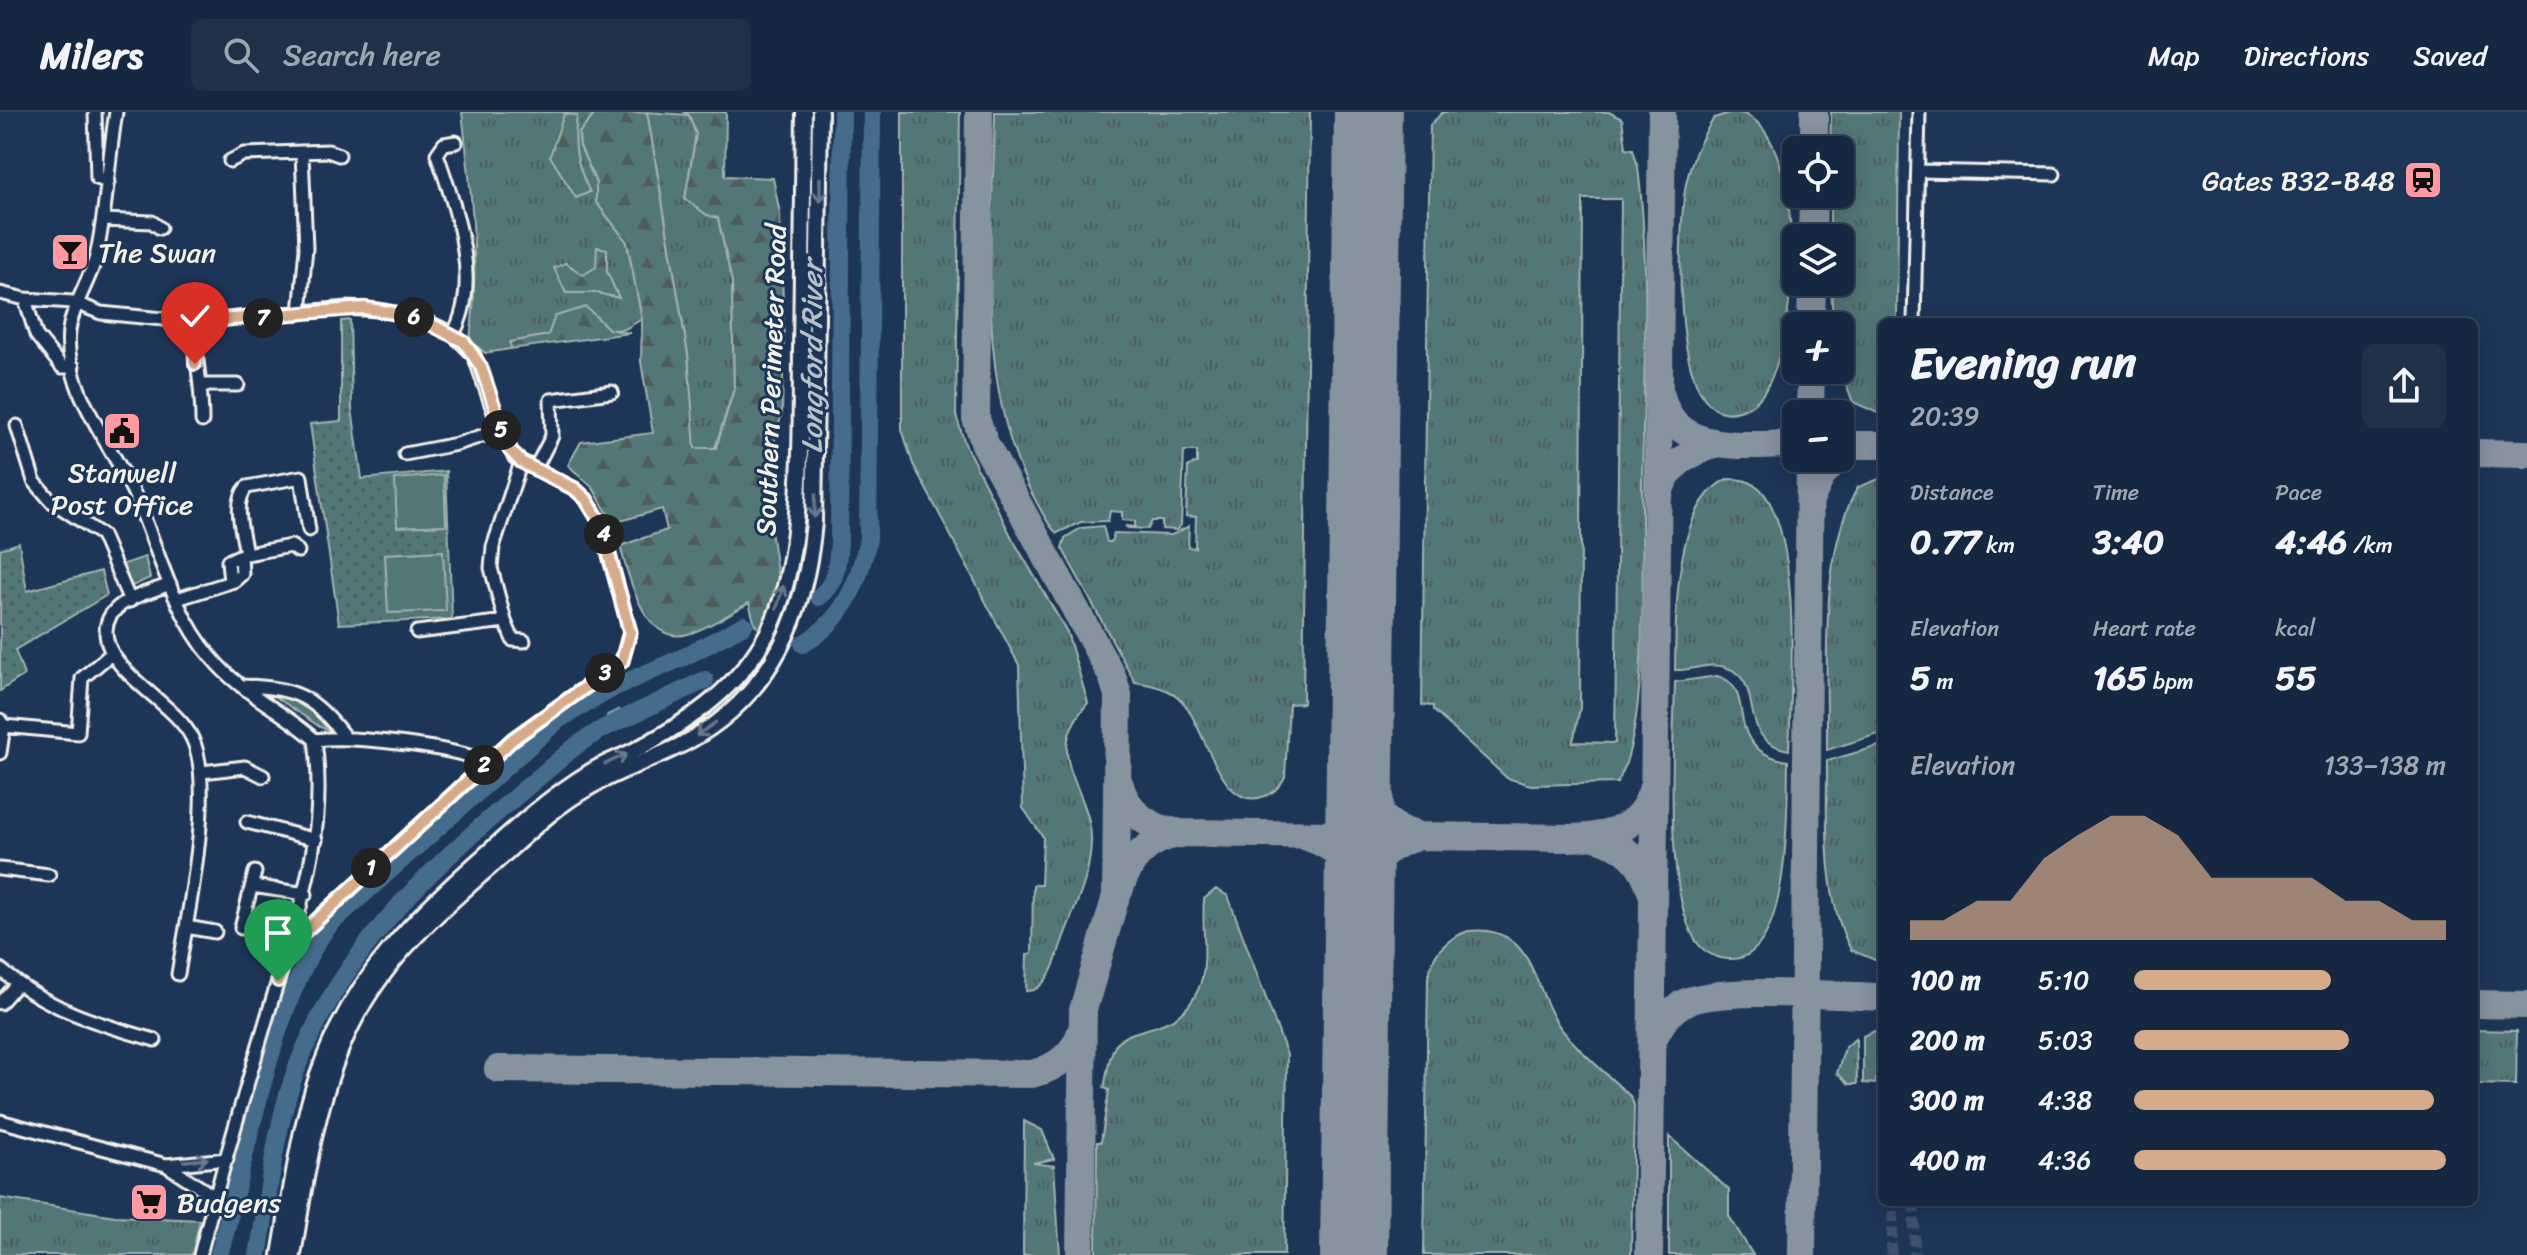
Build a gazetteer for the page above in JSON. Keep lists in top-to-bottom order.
{
  "streets": {
    "street": ["Southern Perimeter Road"]
  },
  "water": ["Longford River"],
  "places": {
    "station": ["Gates B32-B48"],
    "bar": ["The Swan"],
    "public building": ["Stanwell Post Office"],
    "supermarket": ["Budgens"]
  },
  "page": {
    "header": "Milers",
    "search": "Search here",
    "nav": ["Map", "Directions", "Saved"],
    "map_buttons": ["+", "−"],
    "pins": [
      "6",
      "7",
      "5",
      "4",
      "3",
      "2",
      "1"
    ],
    "heading": ["Evening run", "20:39"],
    "stats": [
      ["Distance", "0.77 km"],
      ["Time", "3:40"],
      ["Pace", "4:46 /km"],
      ["Elevation", "5 m"],
      ["Heart rate", "165 bpm"],
      ["kcal", "55"]
    ],
    "chart": ["Elevation", "133–138 m"],
    "list": [
      {
        "name": "100 m",
        "note": "5:10"
      },
      {
        "name": "200 m",
        "note": "5:03"
      },
      {
        "name": "300 m",
        "note": "4:38"
      },
      {
        "name": "400 m",
        "note": "4:36"
      }
    ]
  }
}
